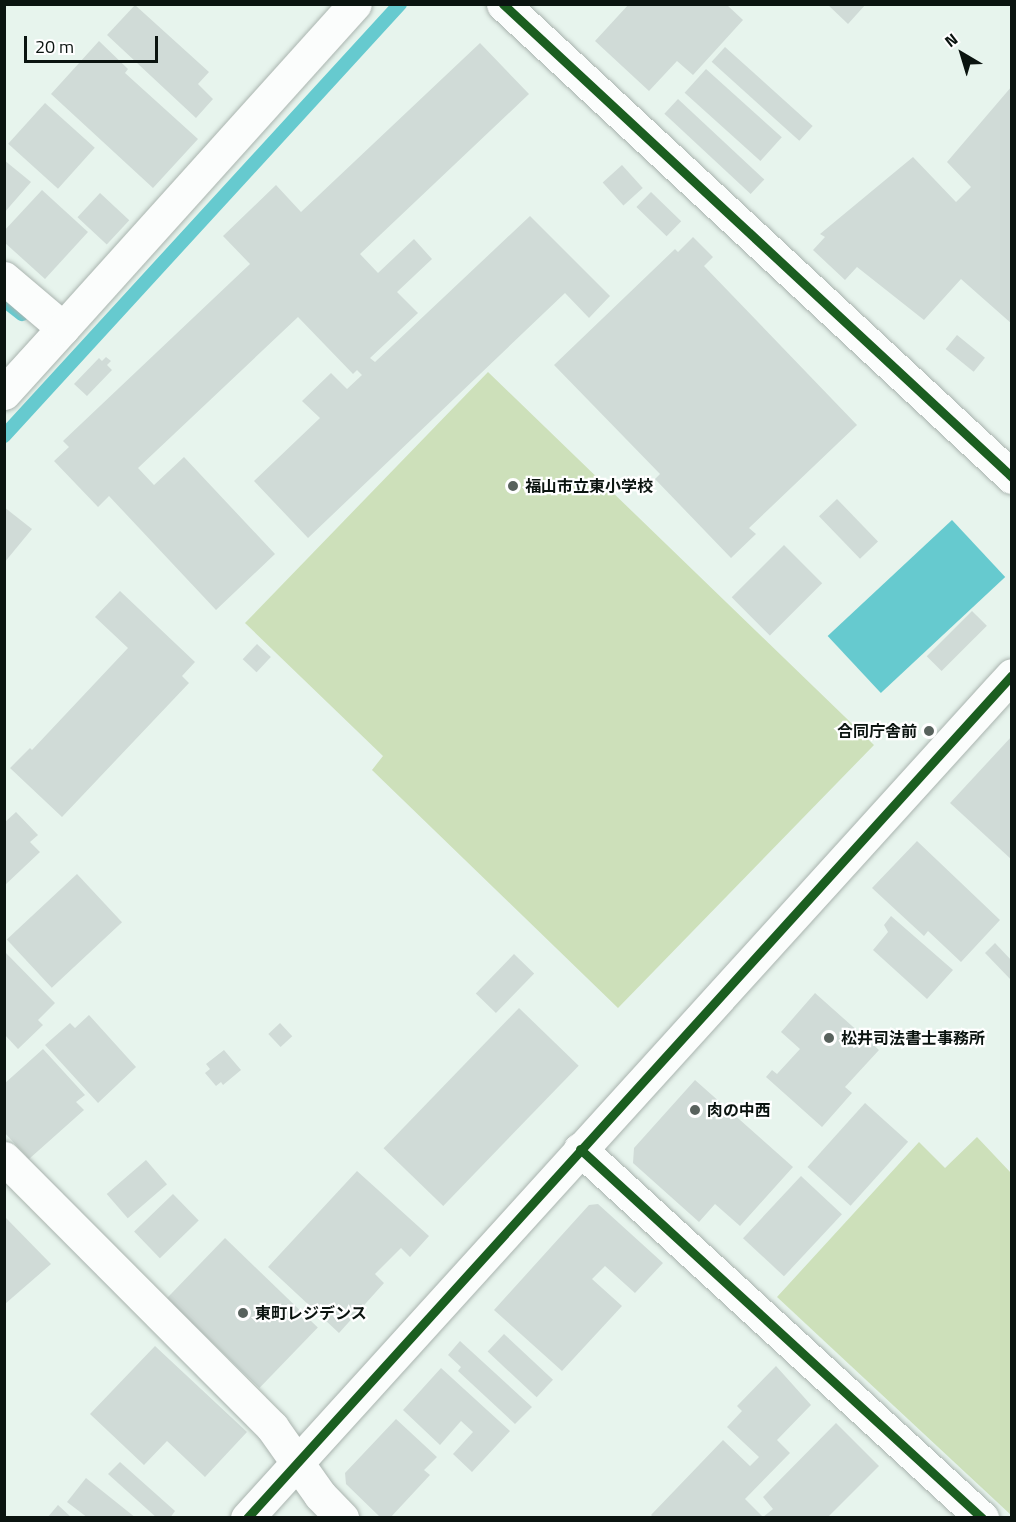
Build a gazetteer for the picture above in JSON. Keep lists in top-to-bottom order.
{
  "places": [
    "福山市立東小学校",
    "合同庁舎前",
    "松井司法書士事務所",
    "肉の中西",
    "東町レジデンス"
  ],
  "scale_bar": "20 m",
  "north": "top left"
}
